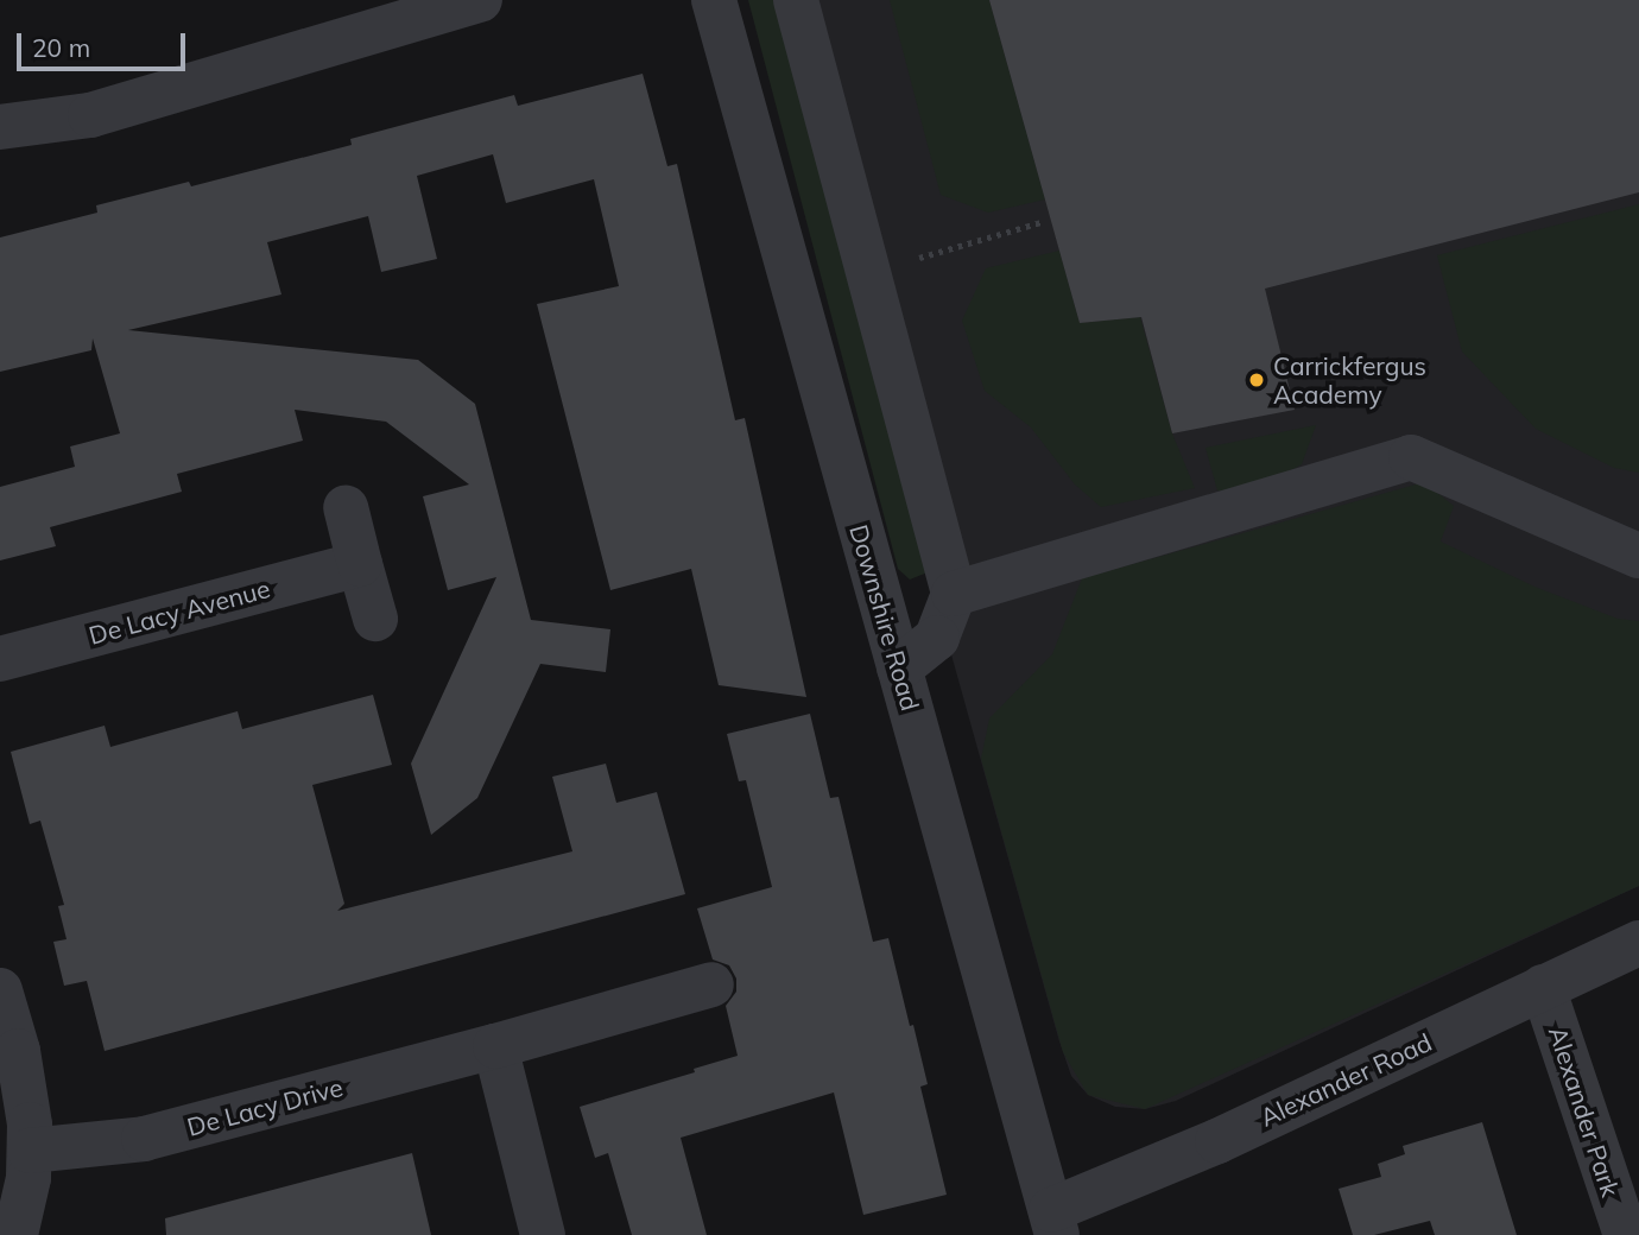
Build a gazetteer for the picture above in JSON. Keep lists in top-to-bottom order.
{
  "streets": {
    "street": [
      "De Lacy Avenue",
      "Downshire Road",
      "Alexander Road",
      "De Lacy Drive",
      "Alexander Park"
    ]
  },
  "crossings": [
    ["Downshire Road", "Alexander Road"],
    ["Alexander Road", "Alexander Park"]
  ],
  "places": ["Carrickfergus Academy"],
  "scale_bar": "20 m"
}
